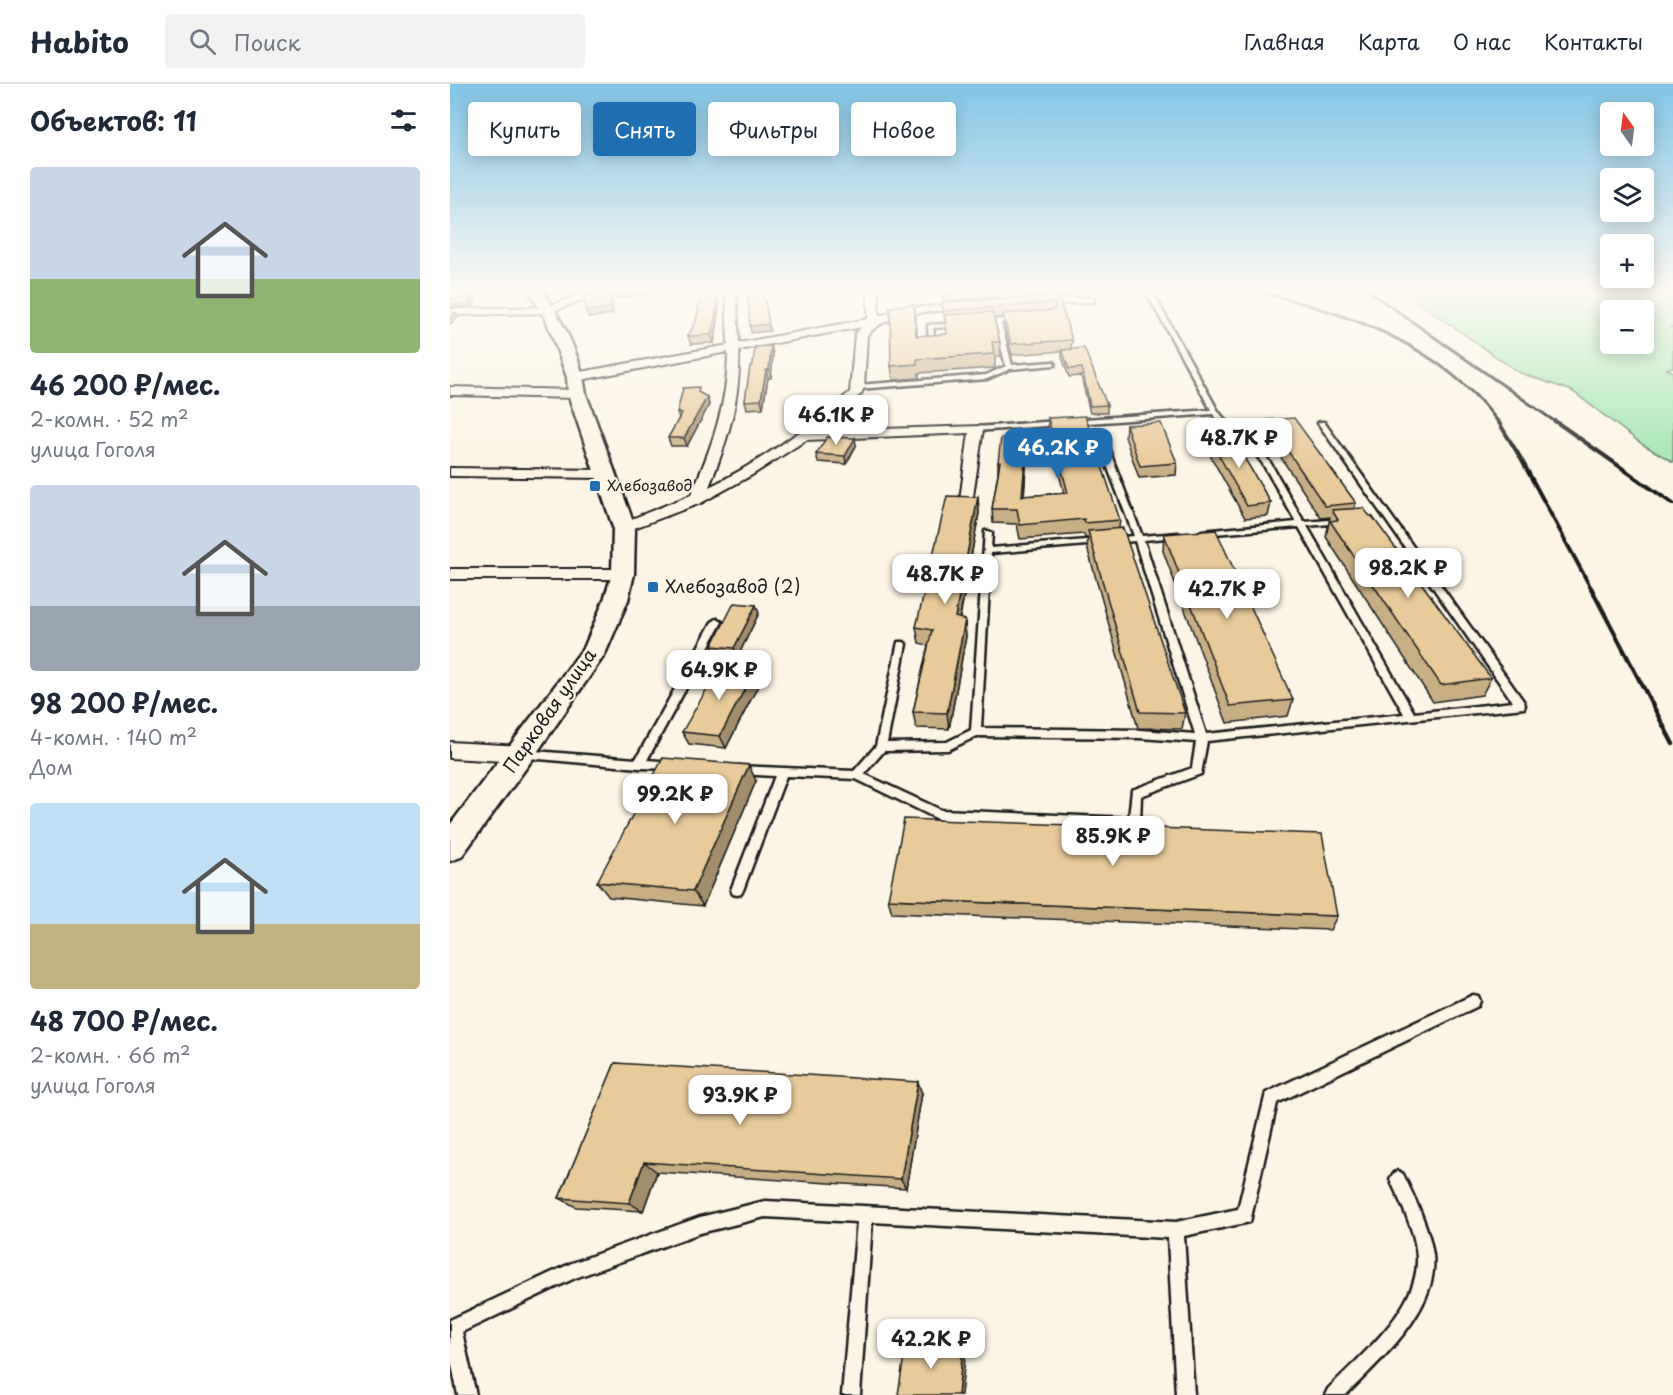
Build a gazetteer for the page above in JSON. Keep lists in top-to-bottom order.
{
  "streets": {
    "main road": ["Парковая улица"]
  },
  "places": {
    "transit": ["Хлебозавод", "Хлебозавод (2)"]
  },
  "north": "top",
  "page": {
    "header": "Habito",
    "search": "Поиск",
    "nav": [
      "Главная",
      "Карта",
      "О нас",
      "Контакты"
    ],
    "heading": "Объектов: 11",
    "map_buttons": ["+", "−"],
    "chip": [
      "Купить",
      "Снять",
      "Фильтры",
      "Новое"
    ],
    "list": [
      {
        "name": "46 200 ₽/мес.",
        "note": "2-комн. · 52 m² · улица Гоголя"
      },
      {
        "name": "98 200 ₽/мес.",
        "note": "4-комн. · 140 m² · Дом"
      },
      {
        "name": "48 700 ₽/мес.",
        "note": "2-комн. · 66 m² · улица Гоголя"
      }
    ],
    "price": [
      "46.1K ₽",
      "48.7K ₽",
      "46.2K ₽",
      "98.2K ₽",
      "48.7K ₽",
      "42.7K ₽",
      "64.9K ₽",
      "99.2K ₽",
      "85.9K ₽",
      "93.9K ₽",
      "42.2K ₽"
    ]
  }
}
